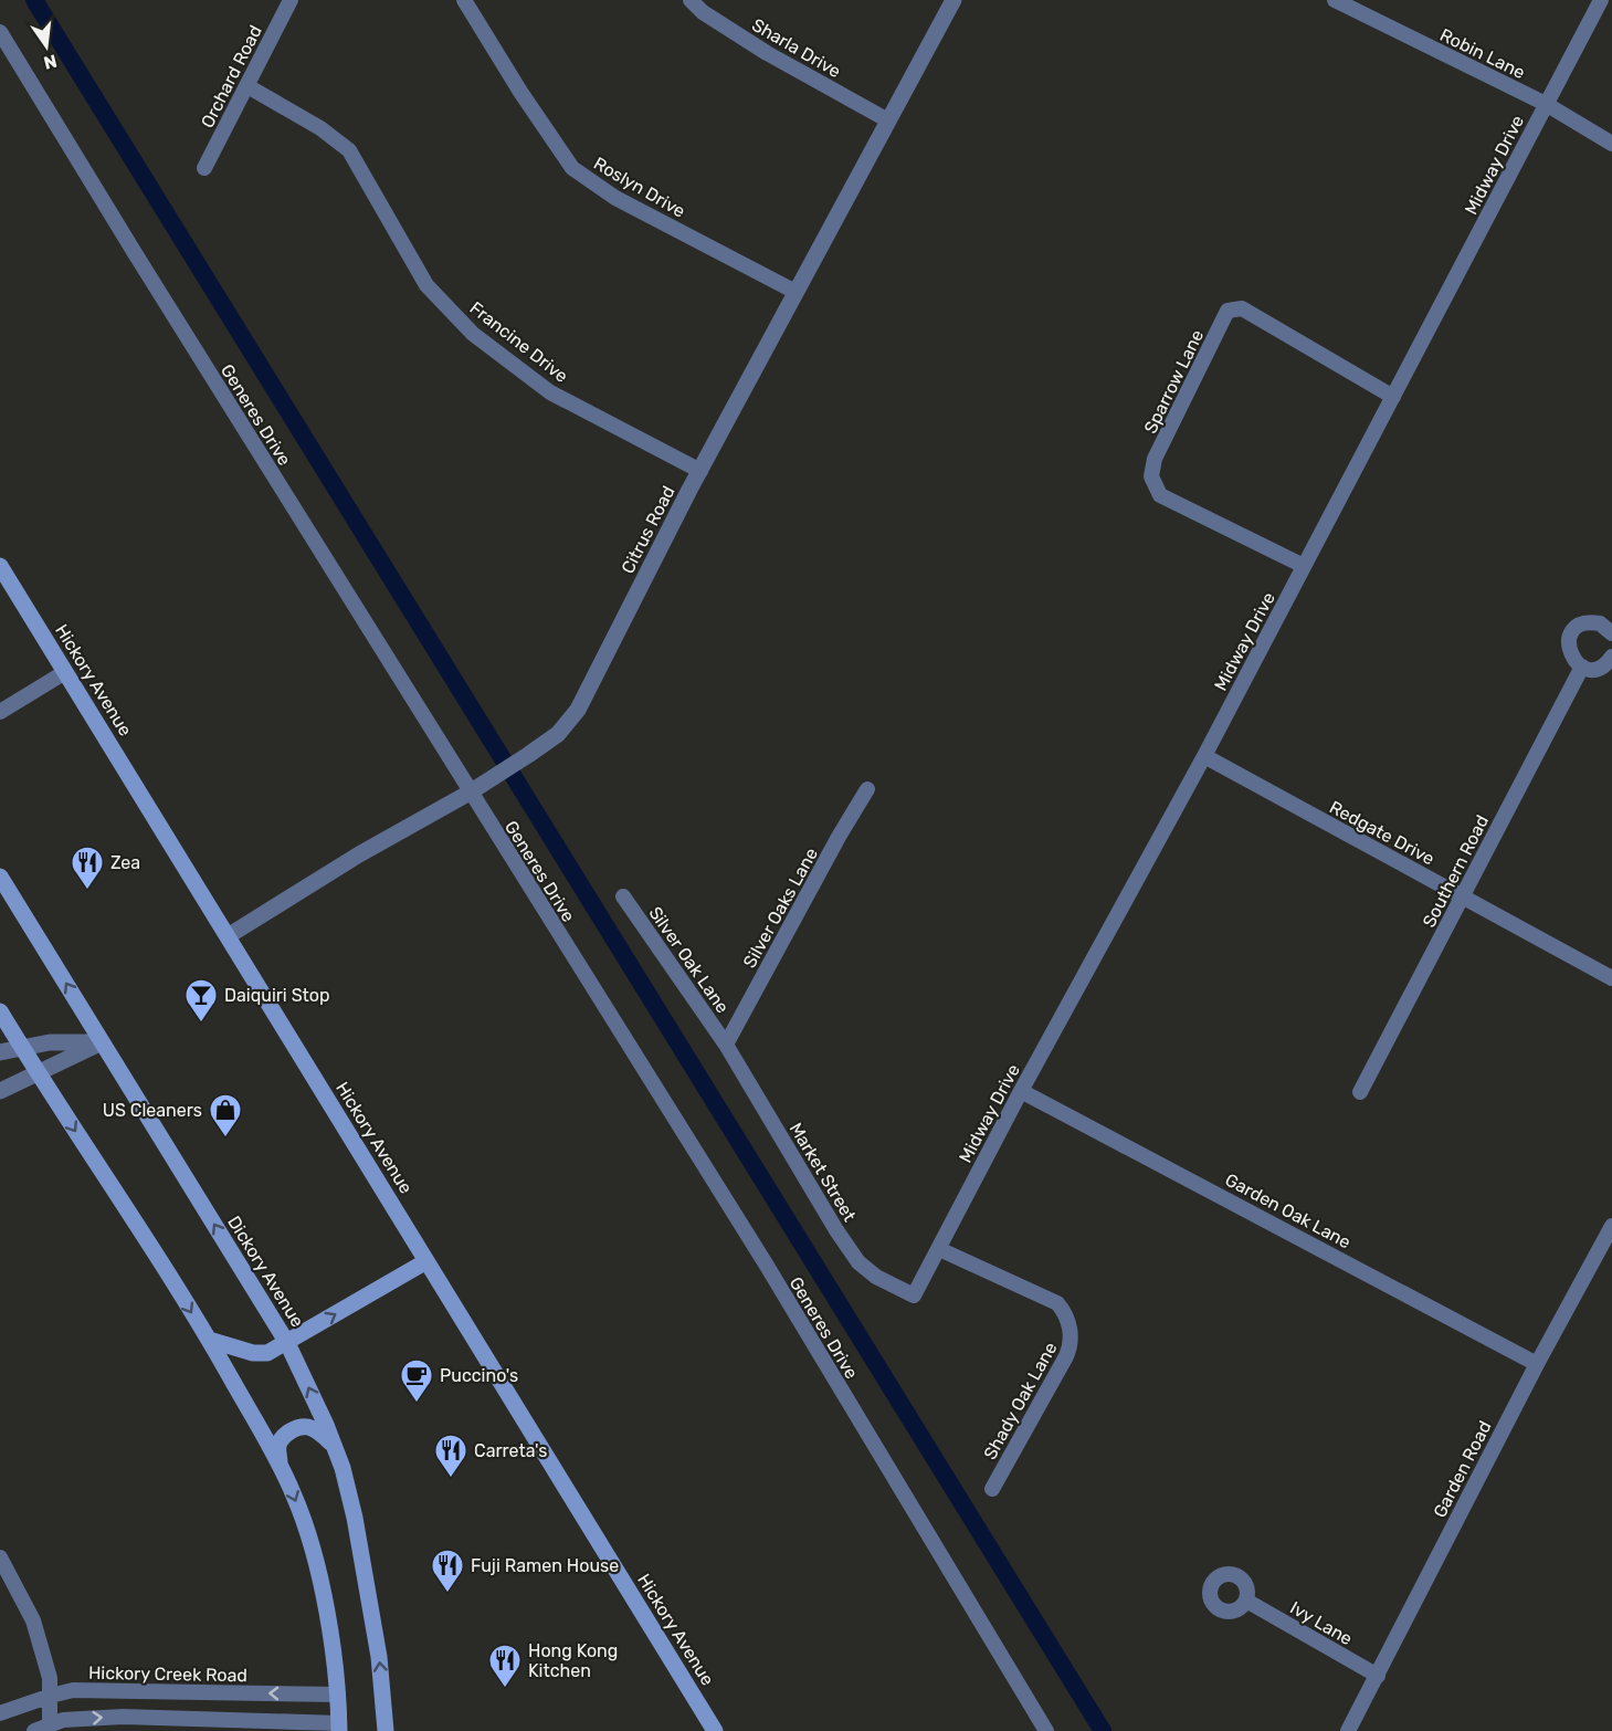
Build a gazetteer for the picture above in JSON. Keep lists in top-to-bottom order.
{
  "streets": {
    "main road": ["Hickory Avenue", "Dickory Avenue"],
    "street": [
      "Sharla Drive",
      "Robin Lane",
      "Orchard Road",
      "Midway Drive",
      "Roslyn Drive",
      "Francine Drive",
      "Sparrow Lane",
      "Generes Drive",
      "Citrus Road",
      "Redgate Drive",
      "Southern Road",
      "Silver Oaks Lane",
      "Silver Oak Lane",
      "Market Street",
      "Garden Oak Lane",
      "Shady Oak Lane",
      "Garden Road",
      "Ivy Lane",
      "Hickory Creek Road"
    ]
  },
  "crossings": [
    ["Sharla Drive", "Citrus Road"],
    ["Robin Lane", "Midway Drive"],
    ["Orchard Road", "Francine Drive"],
    ["Midway Drive", "Sparrow Lane"],
    ["Midway Drive", "Redgate Drive"],
    ["Midway Drive", "Market Street"],
    ["Midway Drive", "Garden Oak Lane"],
    ["Midway Drive", "Shady Oak Lane"],
    ["Roslyn Drive", "Citrus Road"],
    ["Francine Drive", "Citrus Road"],
    ["Generes Drive", "Citrus Road"],
    ["Citrus Road", "Hickory Avenue"],
    ["Redgate Drive", "Southern Road"],
    ["Silver Oaks Lane", "Silver Oak Lane"],
    ["Silver Oaks Lane", "Market Street"],
    ["Silver Oak Lane", "Market Street"],
    ["Garden Oak Lane", "Garden Road"],
    ["Garden Road", "Ivy Lane"]
  ],
  "places": {
    "restaurant": [
      "Zea",
      "Carreta's",
      "Fuji Ramen House",
      "Hong Kong Kitchen"
    ],
    "bar": ["Daiquiri Stop"],
    "shop": ["US Cleaners"],
    "cafe": ["Puccino's"]
  },
  "north": "bottom"
}
